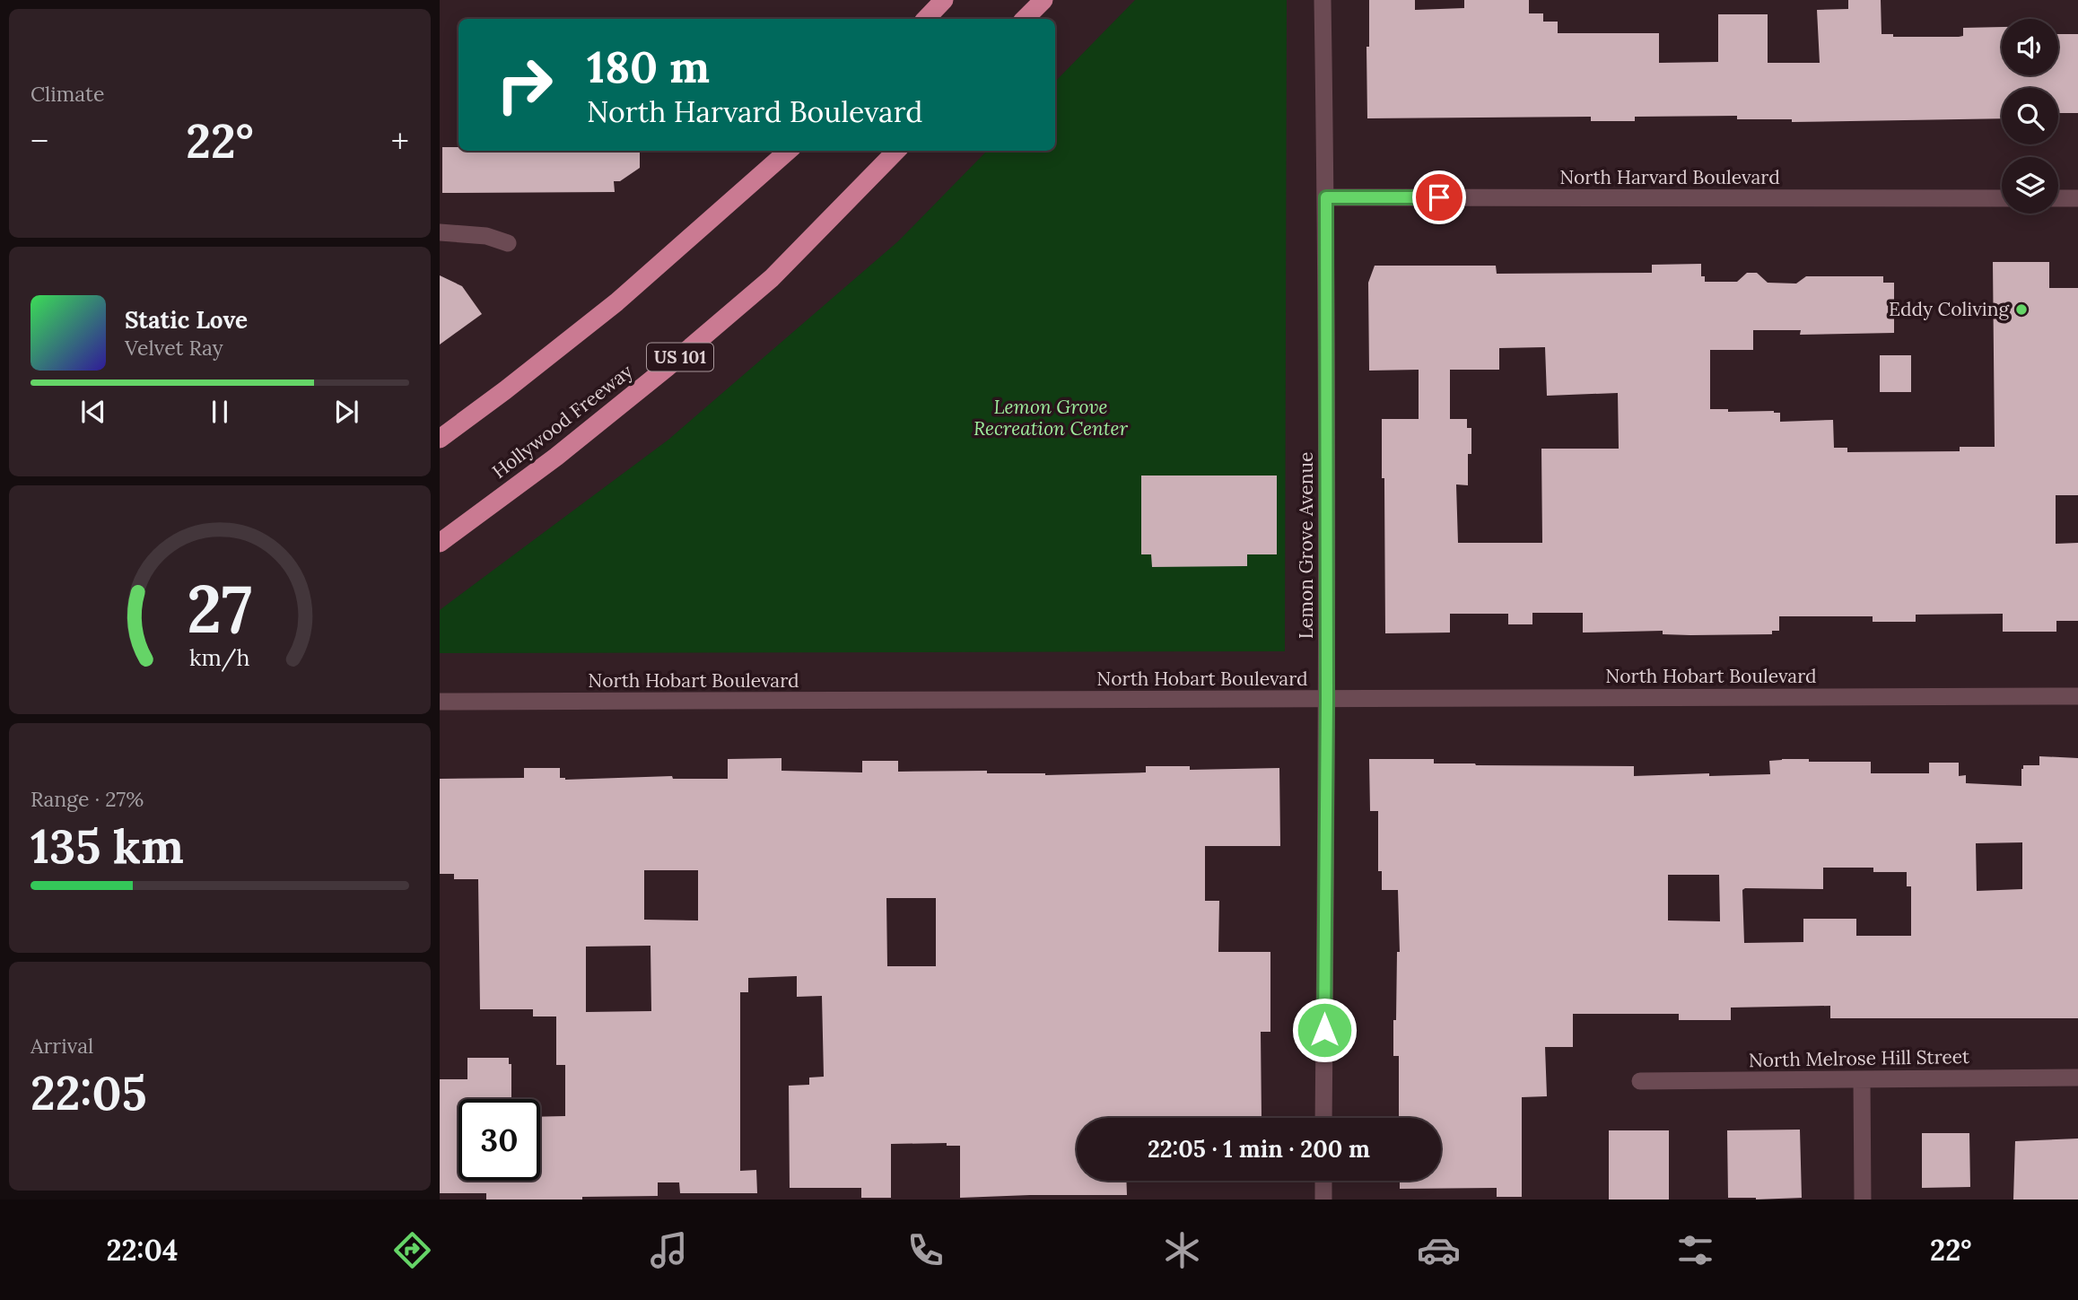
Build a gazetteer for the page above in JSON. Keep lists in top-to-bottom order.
{
  "streets": {
    "highway": ["US 101", "Hollywood Freeway"],
    "street": [
      "North Harvard Boulevard",
      "Lemon Grove Avenue",
      "North Hobart Boulevard",
      "North Melrose Hill Street"
    ]
  },
  "crossings": [
    ["North Harvard Boulevard", "Lemon Grove Avenue"],
    ["Lemon Grove Avenue", "North Hobart Boulevard"]
  ],
  "parks": ["Lemon Grove Recreation Center"],
  "places": ["Eddy Coliving"],
  "page": {
    "tile": [
      "Climate",
      ["Range · 27%", "135 km"],
      ["Arrival", "22:05"]
    ],
    "turn": ["180 m", "North Harvard Boulevard"],
    "heat": ["−", "22°", "+"],
    "song": ["Static Love", "Velvet Ray"],
    "limit": "30",
    "trip": "22:05 · 1 min · 200 m",
    "tabs": ["22:04", "22°"],
    "gauge": ["27", "km/h"]
  }
}
